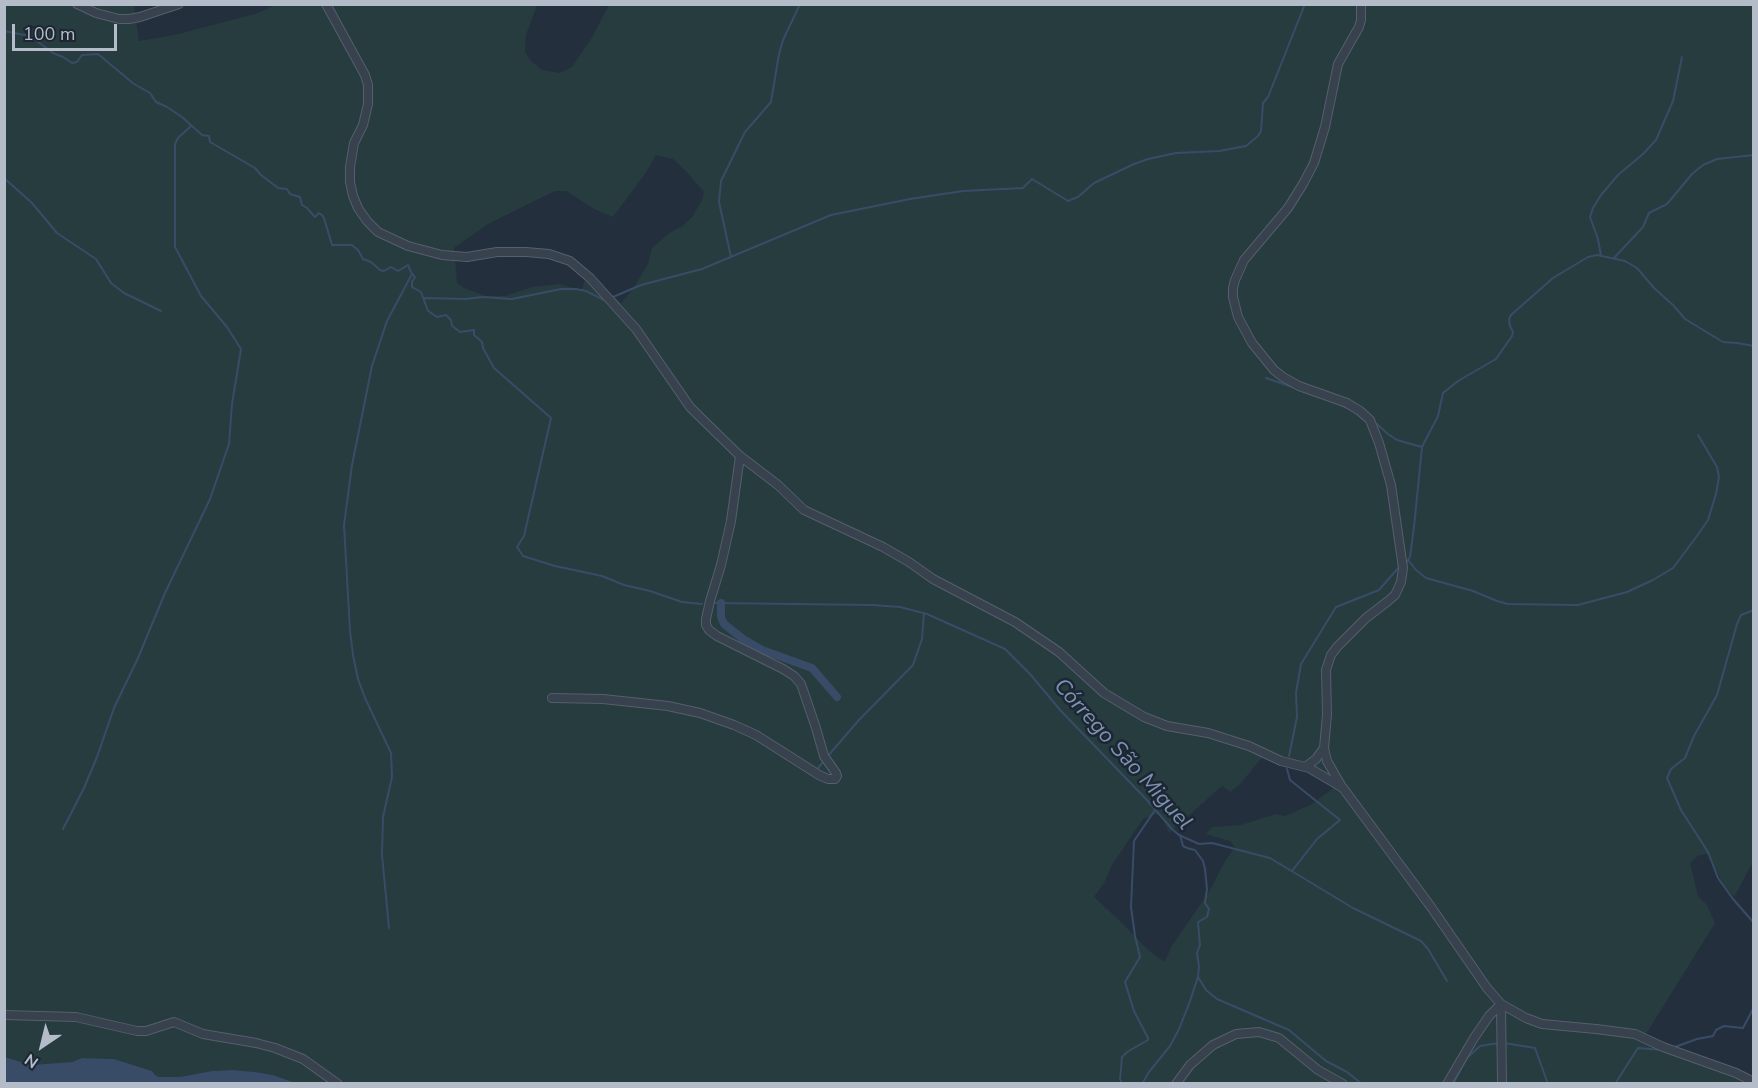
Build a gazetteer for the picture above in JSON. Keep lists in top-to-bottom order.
{
  "water": ["Córrego São Miguel"],
  "scale_bar": "100 m",
  "north": "bottom left"
}
